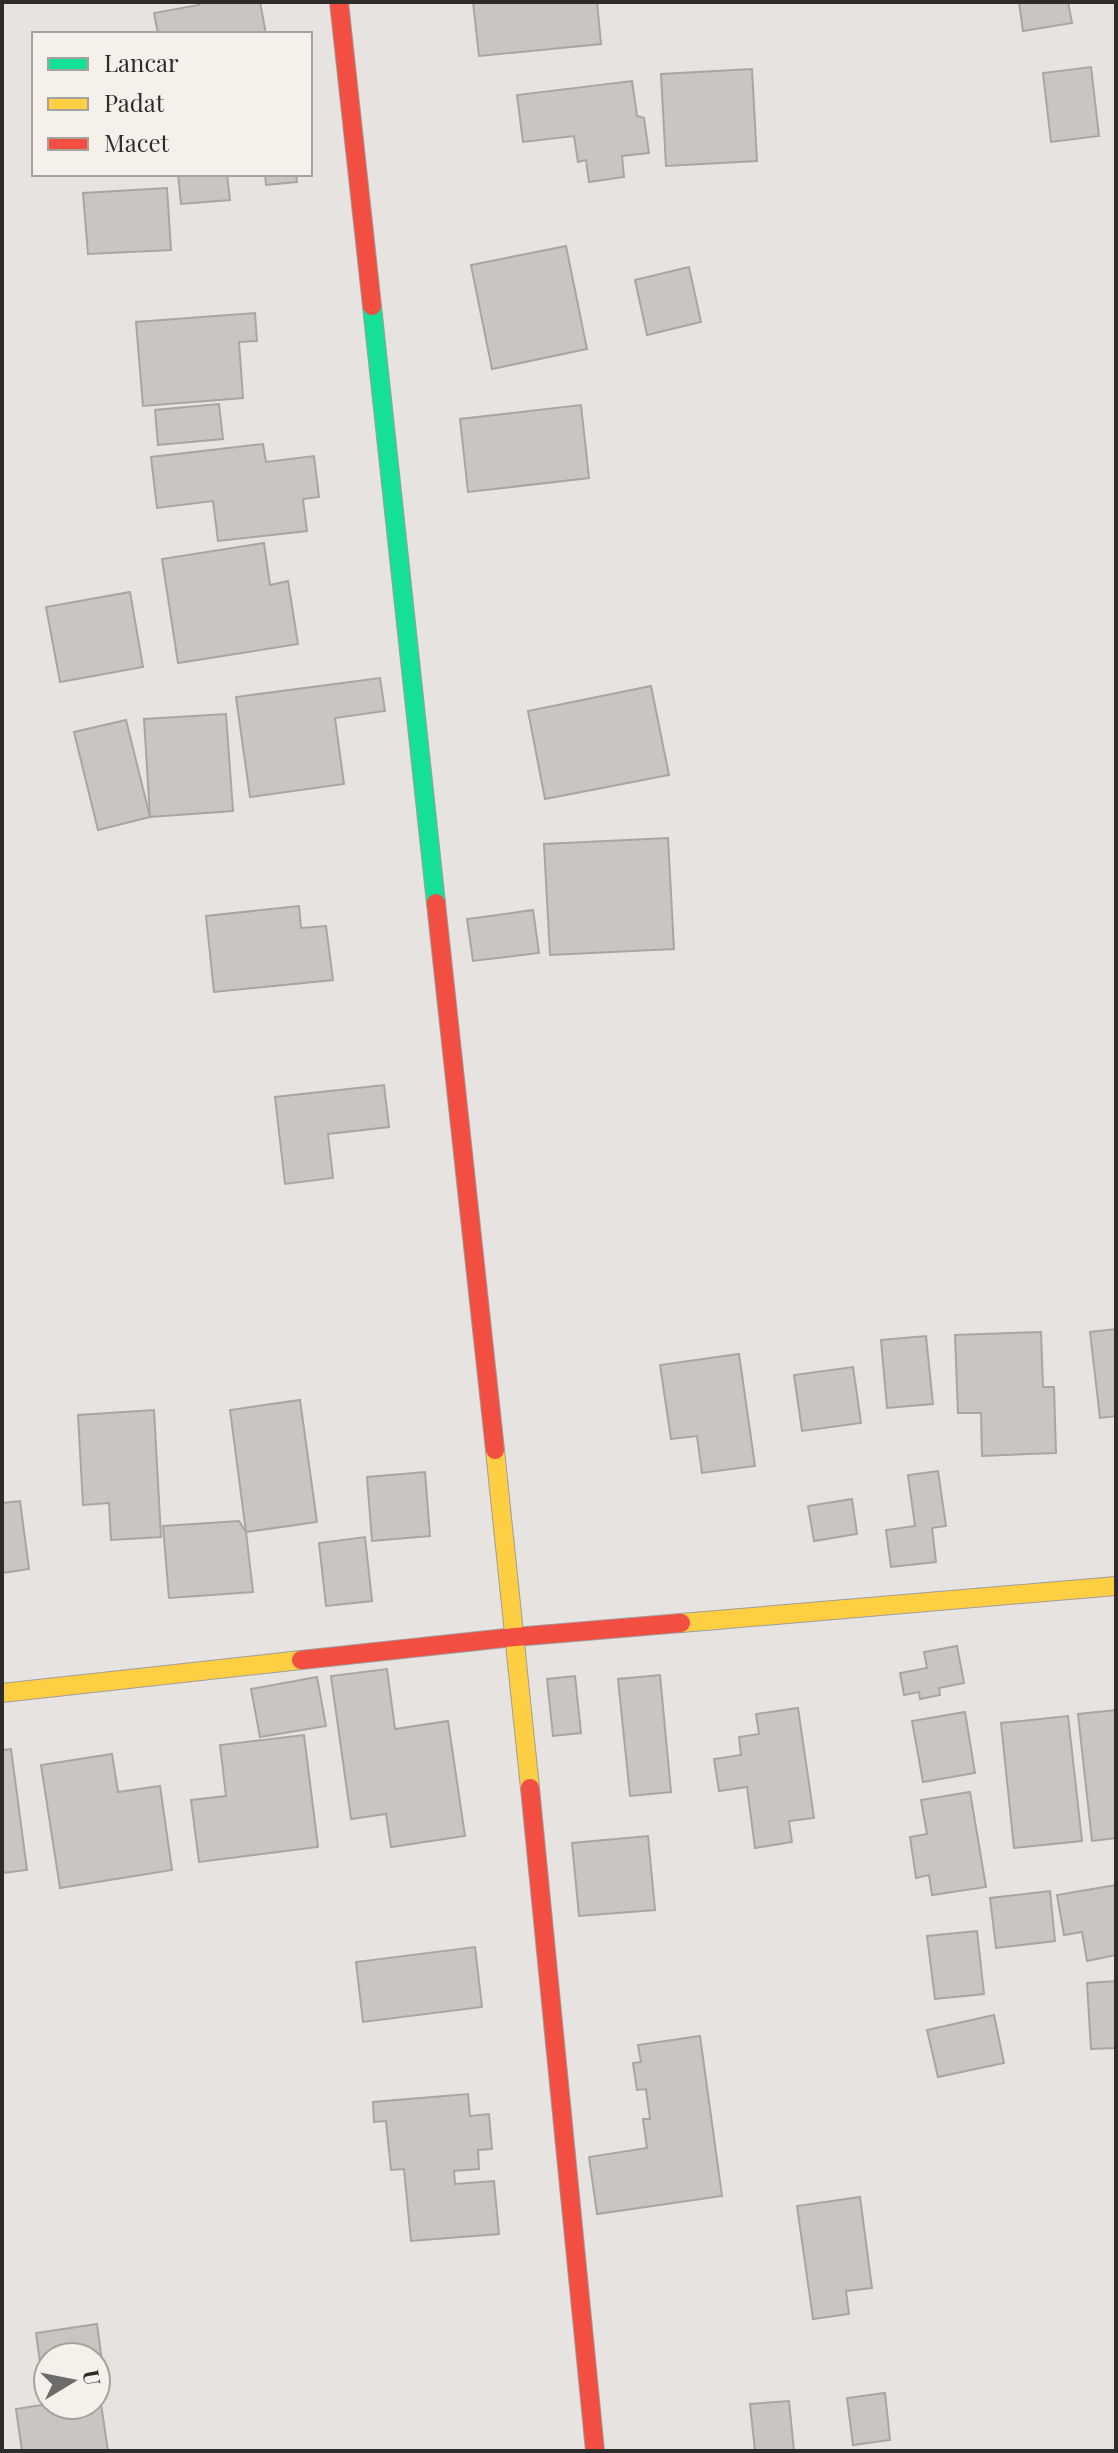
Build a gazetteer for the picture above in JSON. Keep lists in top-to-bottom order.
{
  "legend": ["Lancar", "Padat", "Macet"],
  "north": "right"
}
